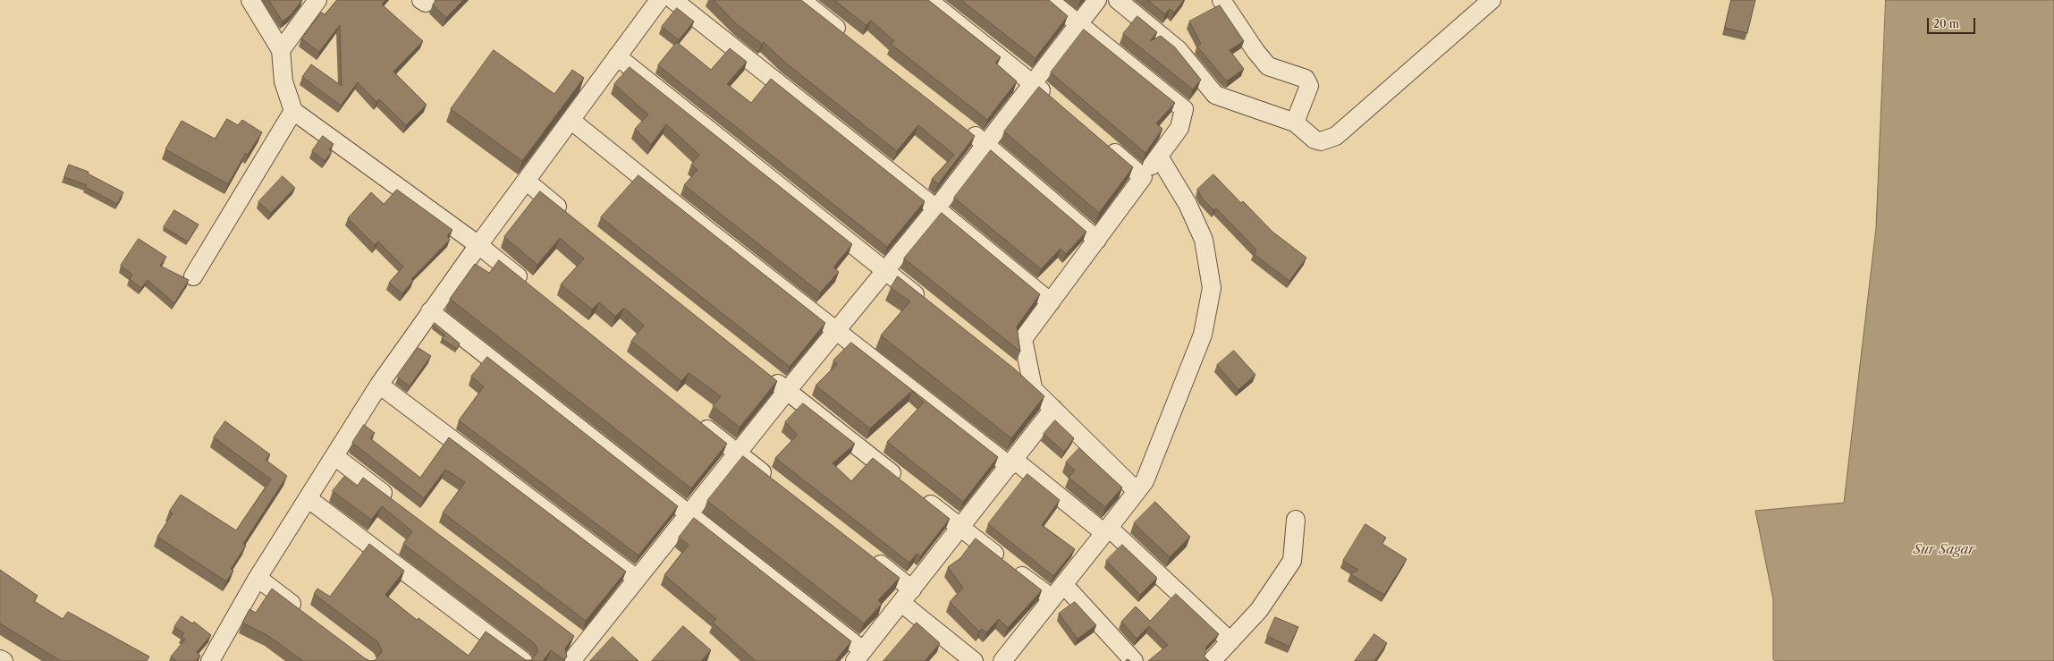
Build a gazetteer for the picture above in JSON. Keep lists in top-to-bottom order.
{
  "water": ["Sur Sagar"],
  "scale_bar": "20 m"
}
